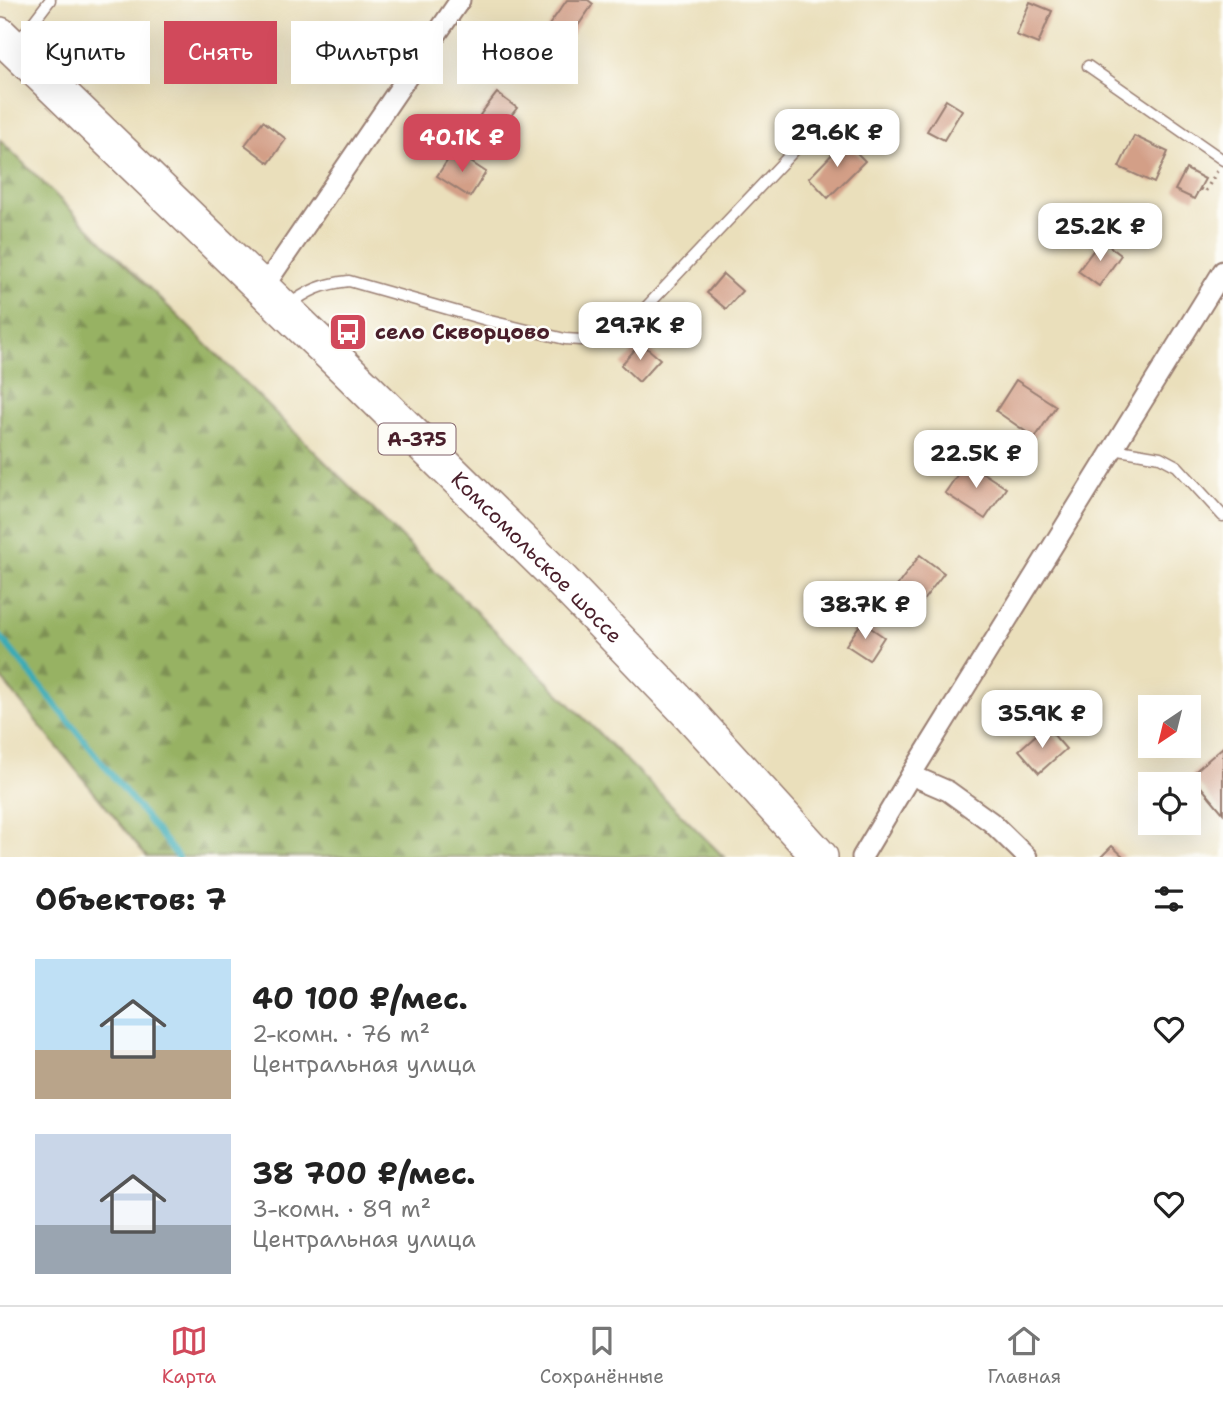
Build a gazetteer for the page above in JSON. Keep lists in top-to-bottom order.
{
  "streets": {
    "highway": ["А-375", "Комсомольское шоссе"]
  },
  "places": {
    "bus stop": ["село Скворцово"]
  },
  "north": "bottom left",
  "page": {
    "chip": [
      "Купить",
      "Снять",
      "Фильтры",
      "Новое"
    ],
    "price": [
      "29.6K ₽",
      "40.1K ₽",
      "25.2K ₽",
      "29.7K ₽",
      "22.5K ₽",
      "38.7K ₽",
      "35.9K ₽"
    ],
    "heading": "Объектов: 7",
    "list": [
      {
        "name": "40 100 ₽/мес.",
        "note": "2-комн. · 76 m² · Центральная улица"
      },
      {
        "name": "38 700 ₽/мес.",
        "note": "3-комн. · 89 m² · Центральная улица"
      }
    ],
    "tabs": ["Карта", "Сохранённые", "Главная"]
  }
}
